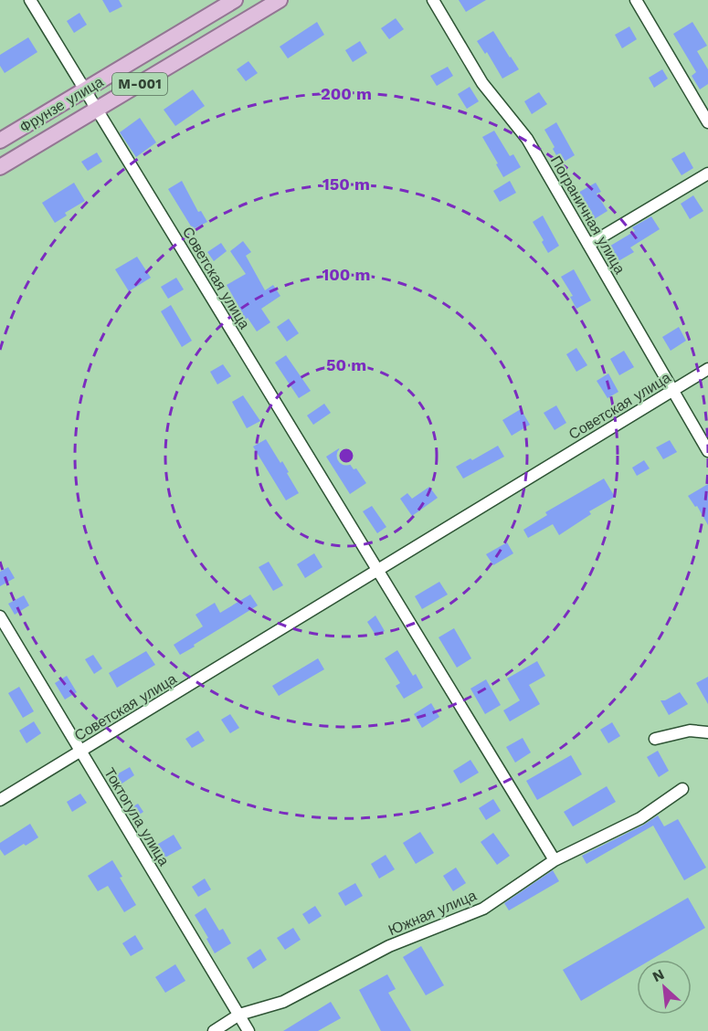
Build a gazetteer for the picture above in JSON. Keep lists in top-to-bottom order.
{
  "streets": {
    "main road": ["M-001", "Фрунзе улица"],
    "street": [
      "Пограничная улица",
      "Советская улица",
      "Токтогула улица",
      "Южная улица"
    ]
  },
  "crossings": [
    ["Фрунзе улица", "Советская улица"],
    ["Пограничная улица", "Советская улица"],
    ["Советская улица", "Токтогула улица"],
    ["Советская улица", "Южная улица"],
    ["Токтогула улица", "Южная улица"]
  ],
  "north": "top left",
  "rings": [
    "200 m",
    "150 m",
    "100 m",
    "50 m"
  ]
}
